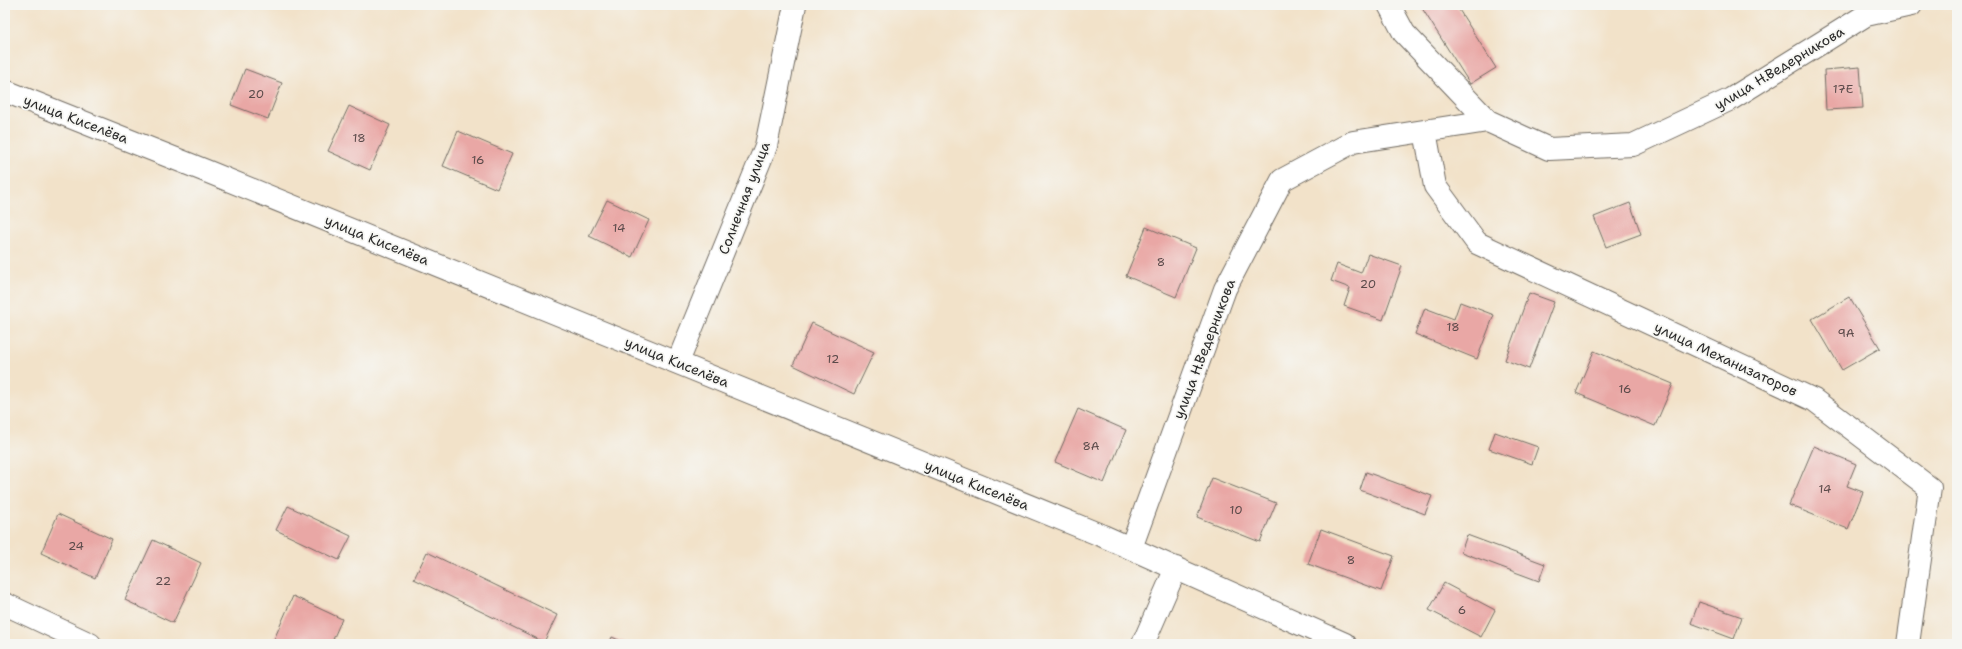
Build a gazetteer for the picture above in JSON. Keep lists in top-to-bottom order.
{
  "streets": {
    "street": [
      "улица Н.Ведерникова",
      "улица Киселёва",
      "Солнечная улица",
      "улица Механизаторов"
    ]
  },
  "crossings": [
    ["улица Н.Ведерникова", "улица Киселёва"],
    ["улица Н.Ведерникова", "улица Механизаторов"],
    ["улица Киселёва", "Солнечная улица"]
  ],
  "house_numbers": [
    "17Е",
    "20",
    "18",
    "16",
    "14",
    "8",
    "20",
    "18",
    "9А",
    "12",
    "16",
    "8А",
    "14",
    "10",
    "24",
    "8",
    "22",
    "6"
  ]
}
